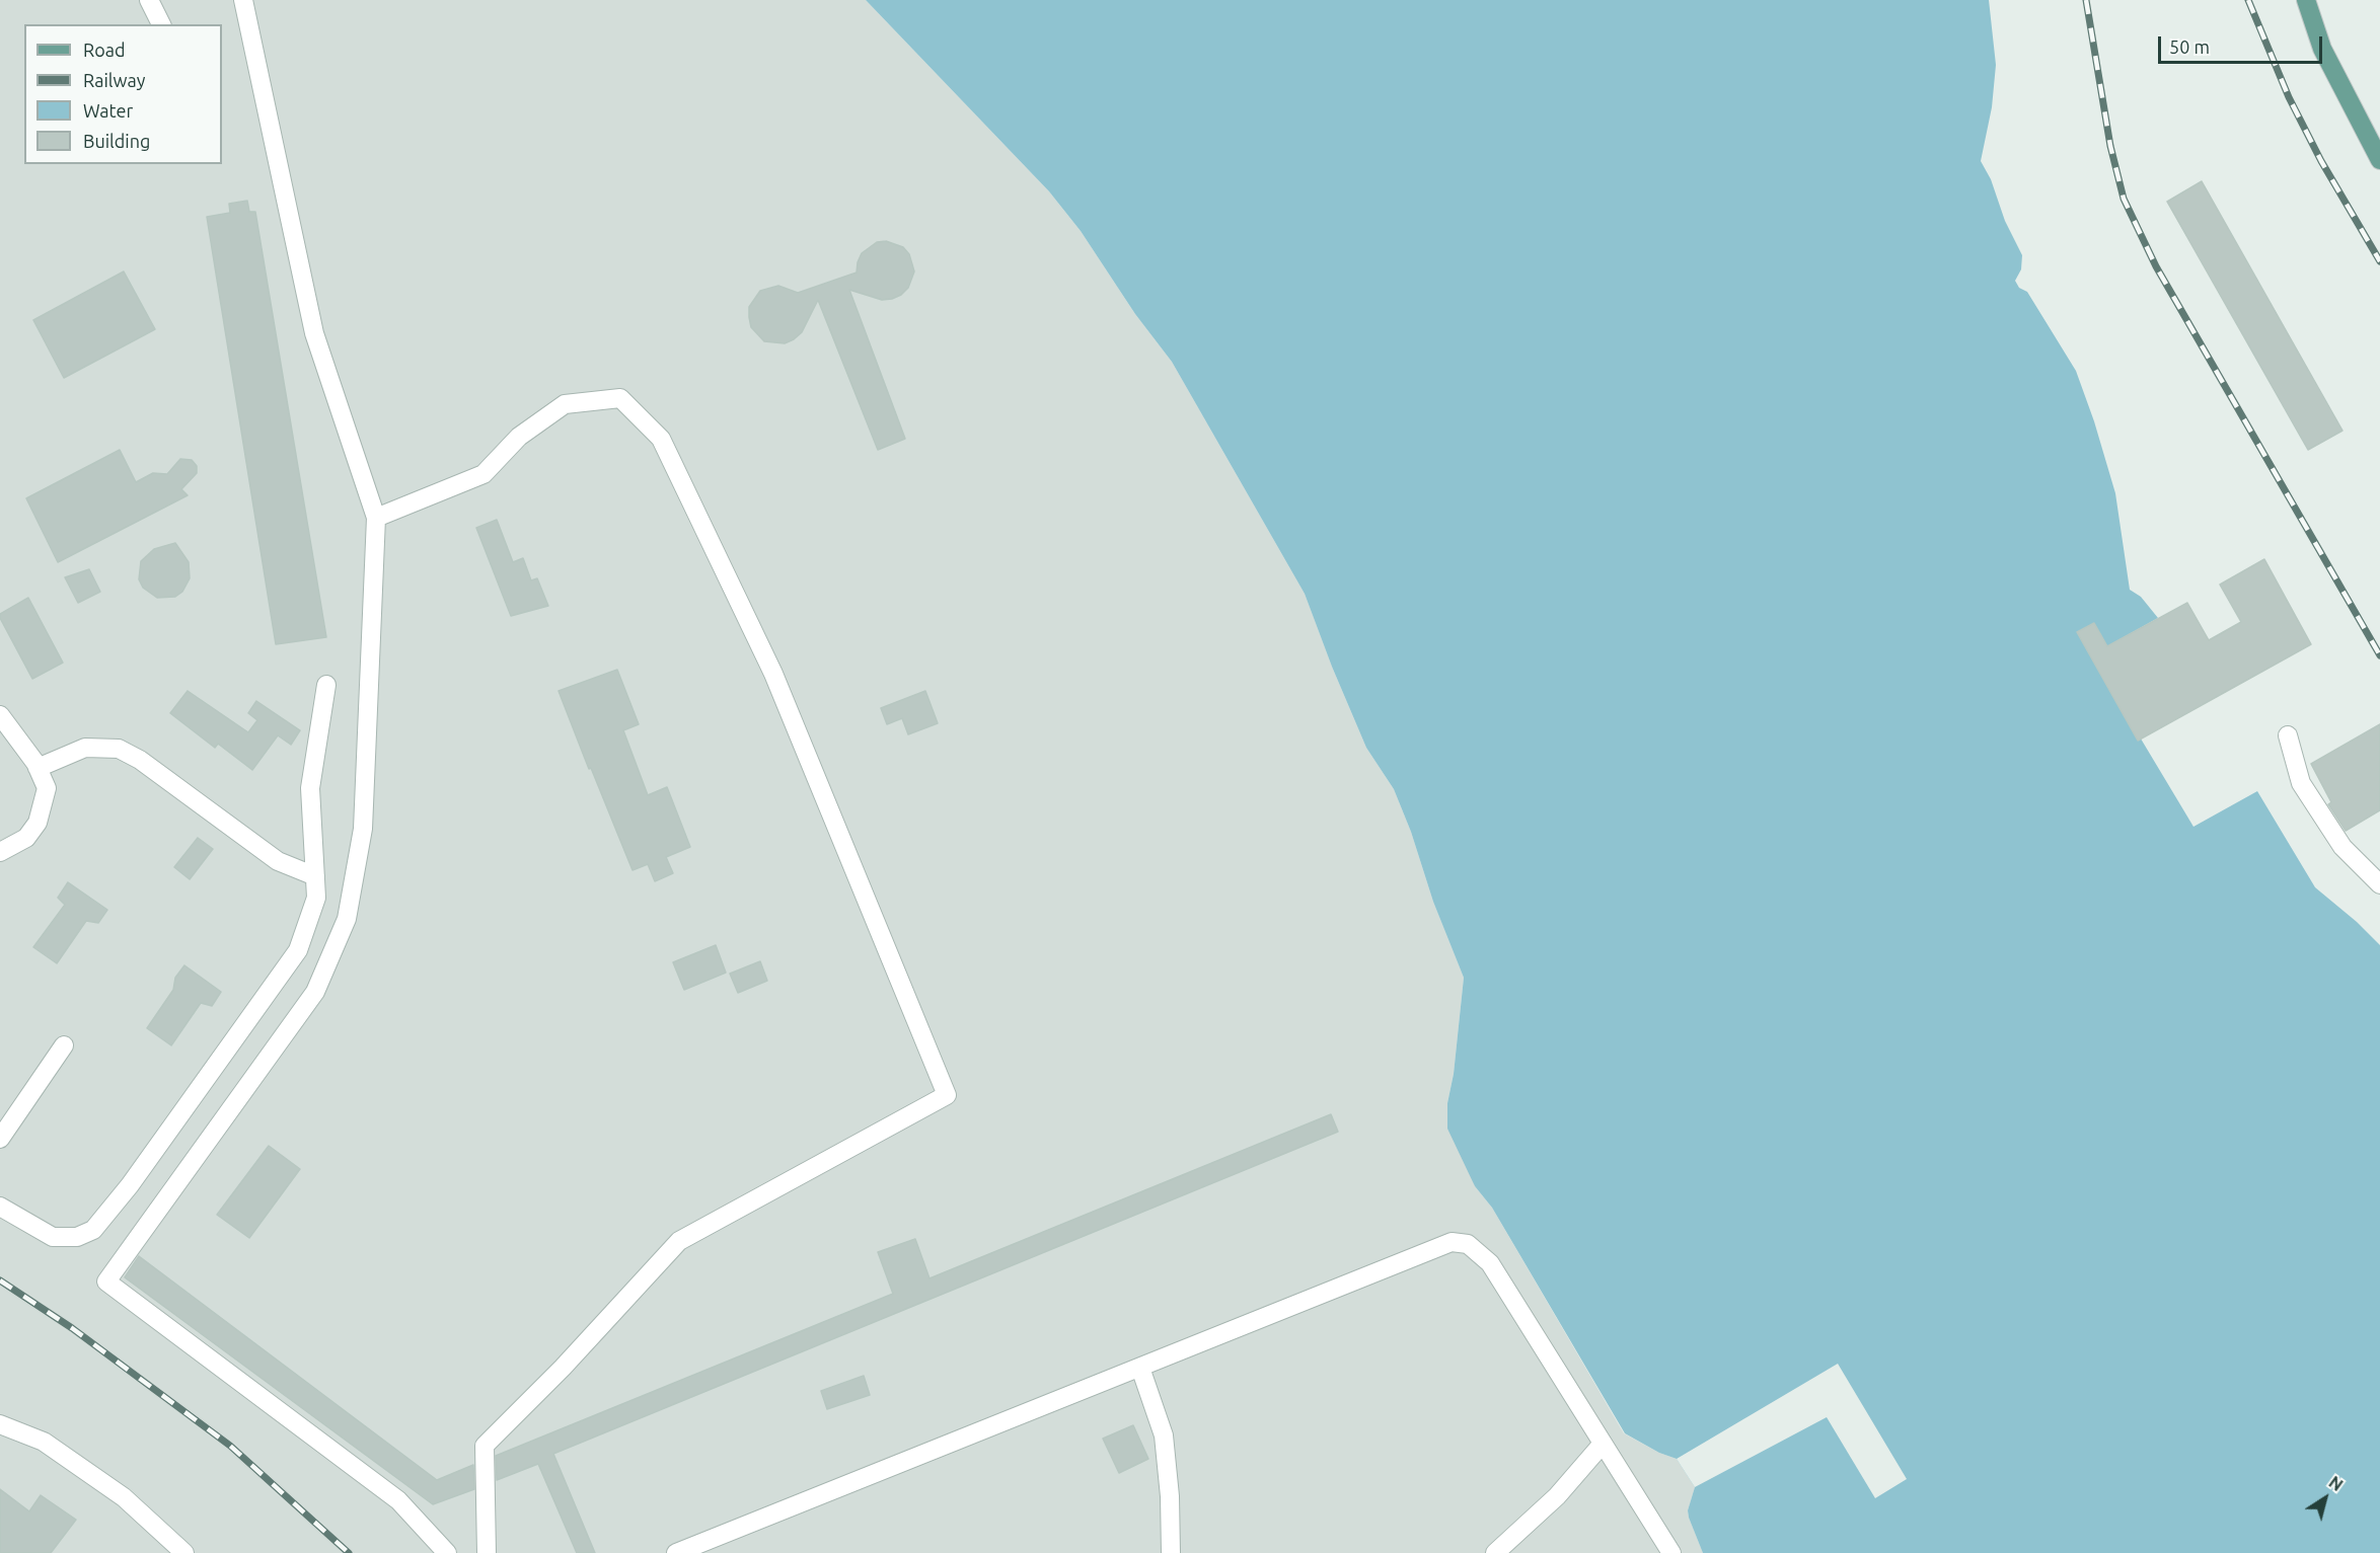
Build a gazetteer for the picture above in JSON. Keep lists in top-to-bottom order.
{
  "legend": [
    "Road",
    "Railway",
    "Water",
    "Building"
  ],
  "scale_bar": "50 m",
  "north": "top right"
}
